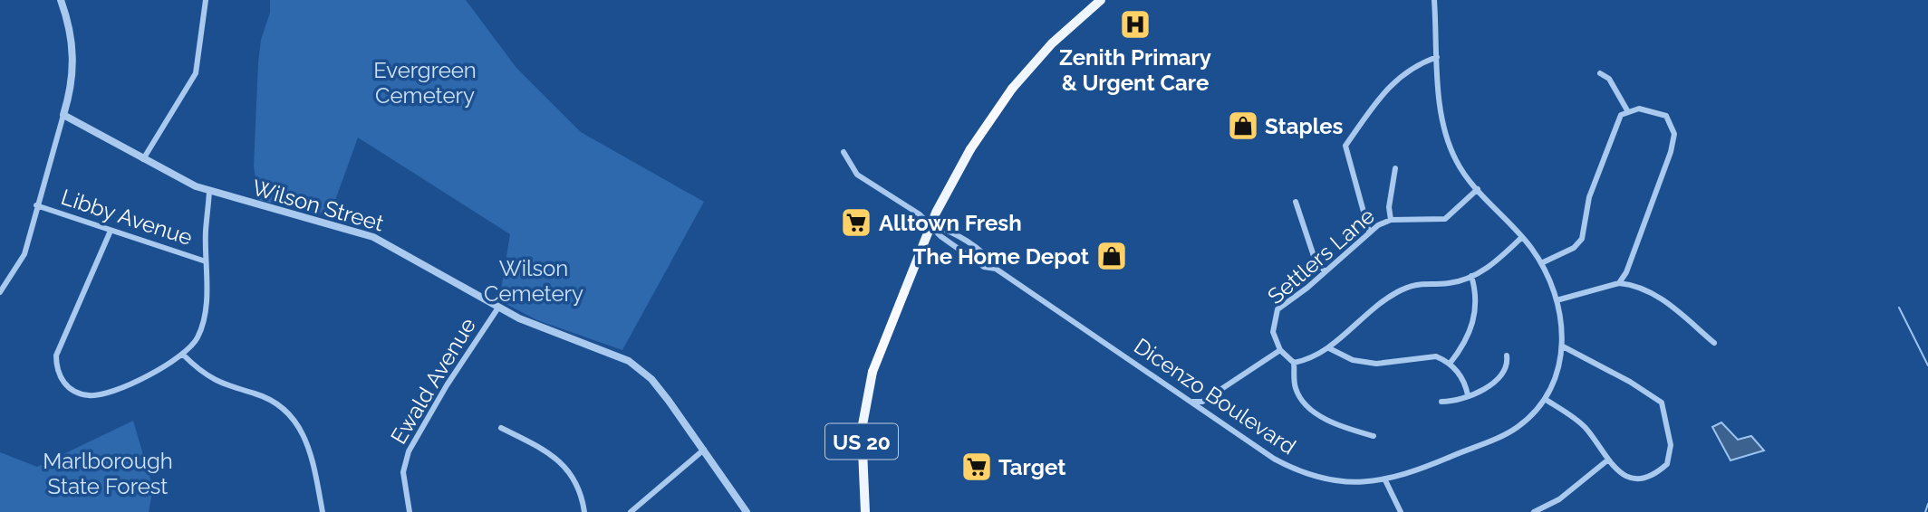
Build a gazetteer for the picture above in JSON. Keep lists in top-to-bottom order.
{
  "streets": {
    "highway": ["US 20"],
    "street": [
      "Wilson Street",
      "Libby Avenue",
      "Settlers Lane",
      "Ewald Avenue",
      "Dicenzo Boulevard"
    ]
  },
  "crossings": [
    ["Wilson Street", "Ewald Avenue"],
    ["Settlers Lane", "Dicenzo Boulevard"],
    ["Dicenzo Boulevard", "US 20"]
  ],
  "parks": ["Evergreen Cemetery", "Wilson Cemetery", "Marlborough State Forest"],
  "places": {
    "hospital": ["Zenith Primary & Urgent Care"],
    "shop": ["Staples", "The Home Depot"],
    "supermarket": ["Alltown Fresh", "Target"]
  }
}
